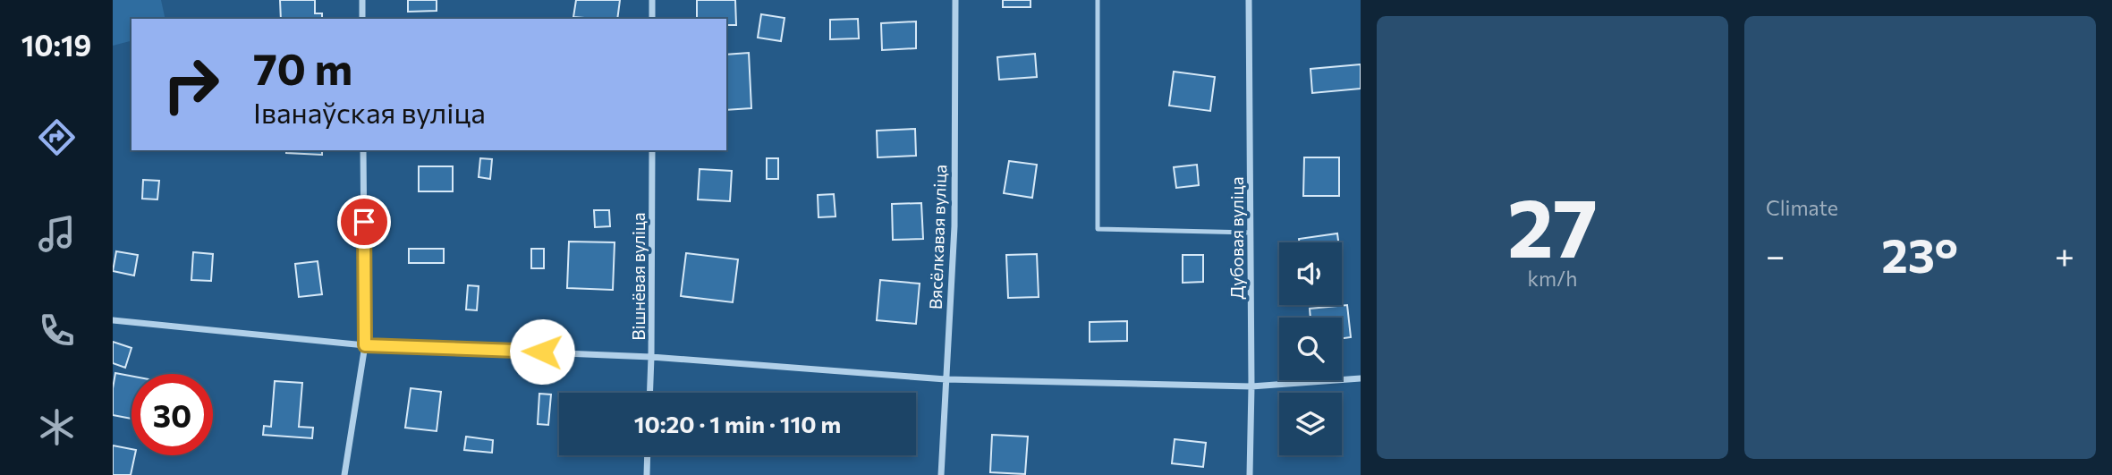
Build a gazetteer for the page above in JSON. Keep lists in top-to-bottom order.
{
  "streets": {
    "street": ["Вясёлкавая вуліца", "Дубовая вуліца", "Вішнёвая вуліца"]
  },
  "page": {
    "tabs": "10:19",
    "tile": [
      ["27", "km/h"],
      "Climate"
    ],
    "turn": ["70 m", "Іванаўская вуліца"],
    "heat": ["−", "23°", "+"],
    "limit": "30",
    "trip": "10:20 · 1 min · 110 m"
  }
}
